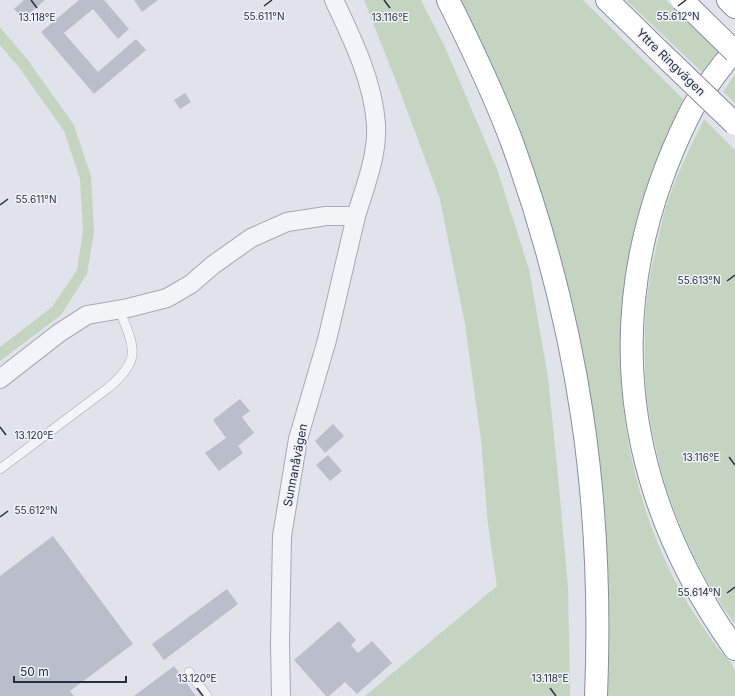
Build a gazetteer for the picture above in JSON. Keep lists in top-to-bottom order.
{
  "streets": {
    "highway": ["Yttre Ringvägen"],
    "street": ["Sunnanåvägen"]
  },
  "scale_bar": "50 m",
  "coordinates": [
    "55.612°N",
    "55.611°N",
    "13.118°E",
    "13.116°E",
    "55.613°N",
    "13.120°E",
    "55.614°N"
  ]
}
